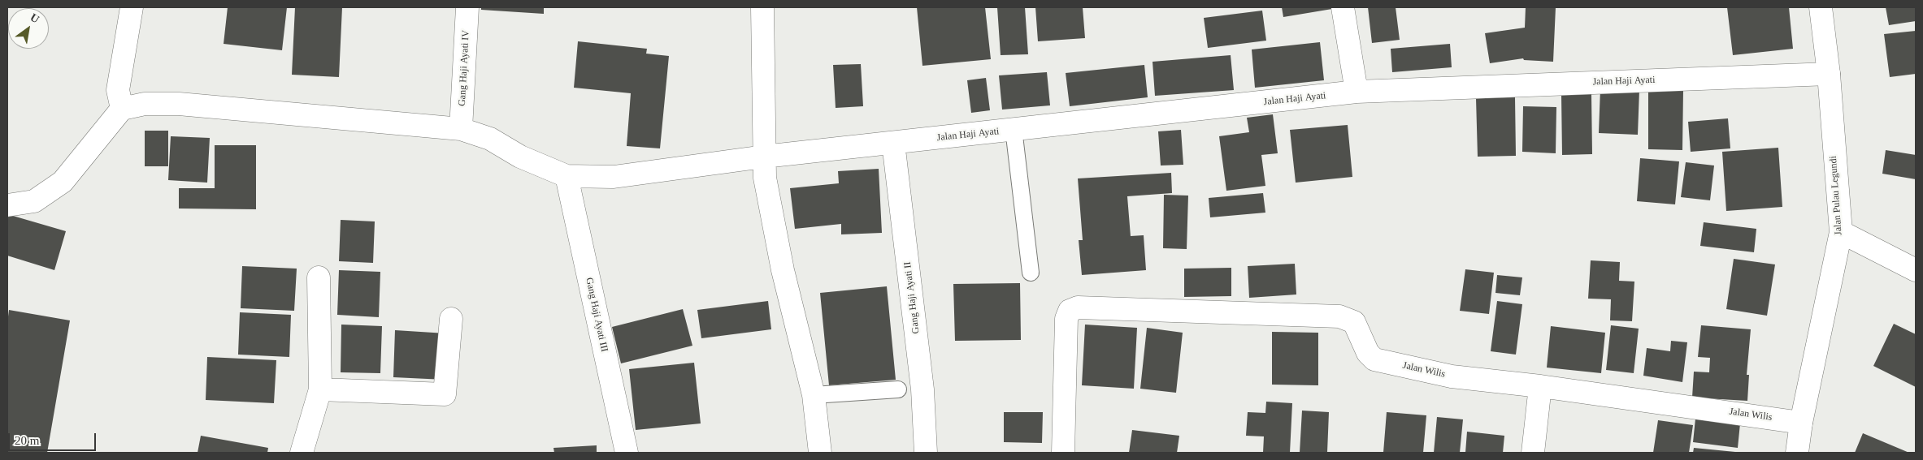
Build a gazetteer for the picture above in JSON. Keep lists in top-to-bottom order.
{
  "streets": {
    "street": [
      "Gang Haji Ayati IV",
      "Jalan Haji Ayati",
      "Jalan Pulau Legundi",
      "Gang Haji Ayati II",
      "Gang Haji Ayati III",
      "Jalan Wilis"
    ]
  },
  "crossings": [
    ["Jalan Haji Ayati", "Jalan Pulau Legundi"],
    ["Jalan Haji Ayati", "Gang Haji Ayati II"],
    ["Jalan Haji Ayati", "Gang Haji Ayati III"],
    ["Jalan Pulau Legundi", "Jalan Wilis"]
  ],
  "scale_bar": "20 m",
  "north": "top right"
}
